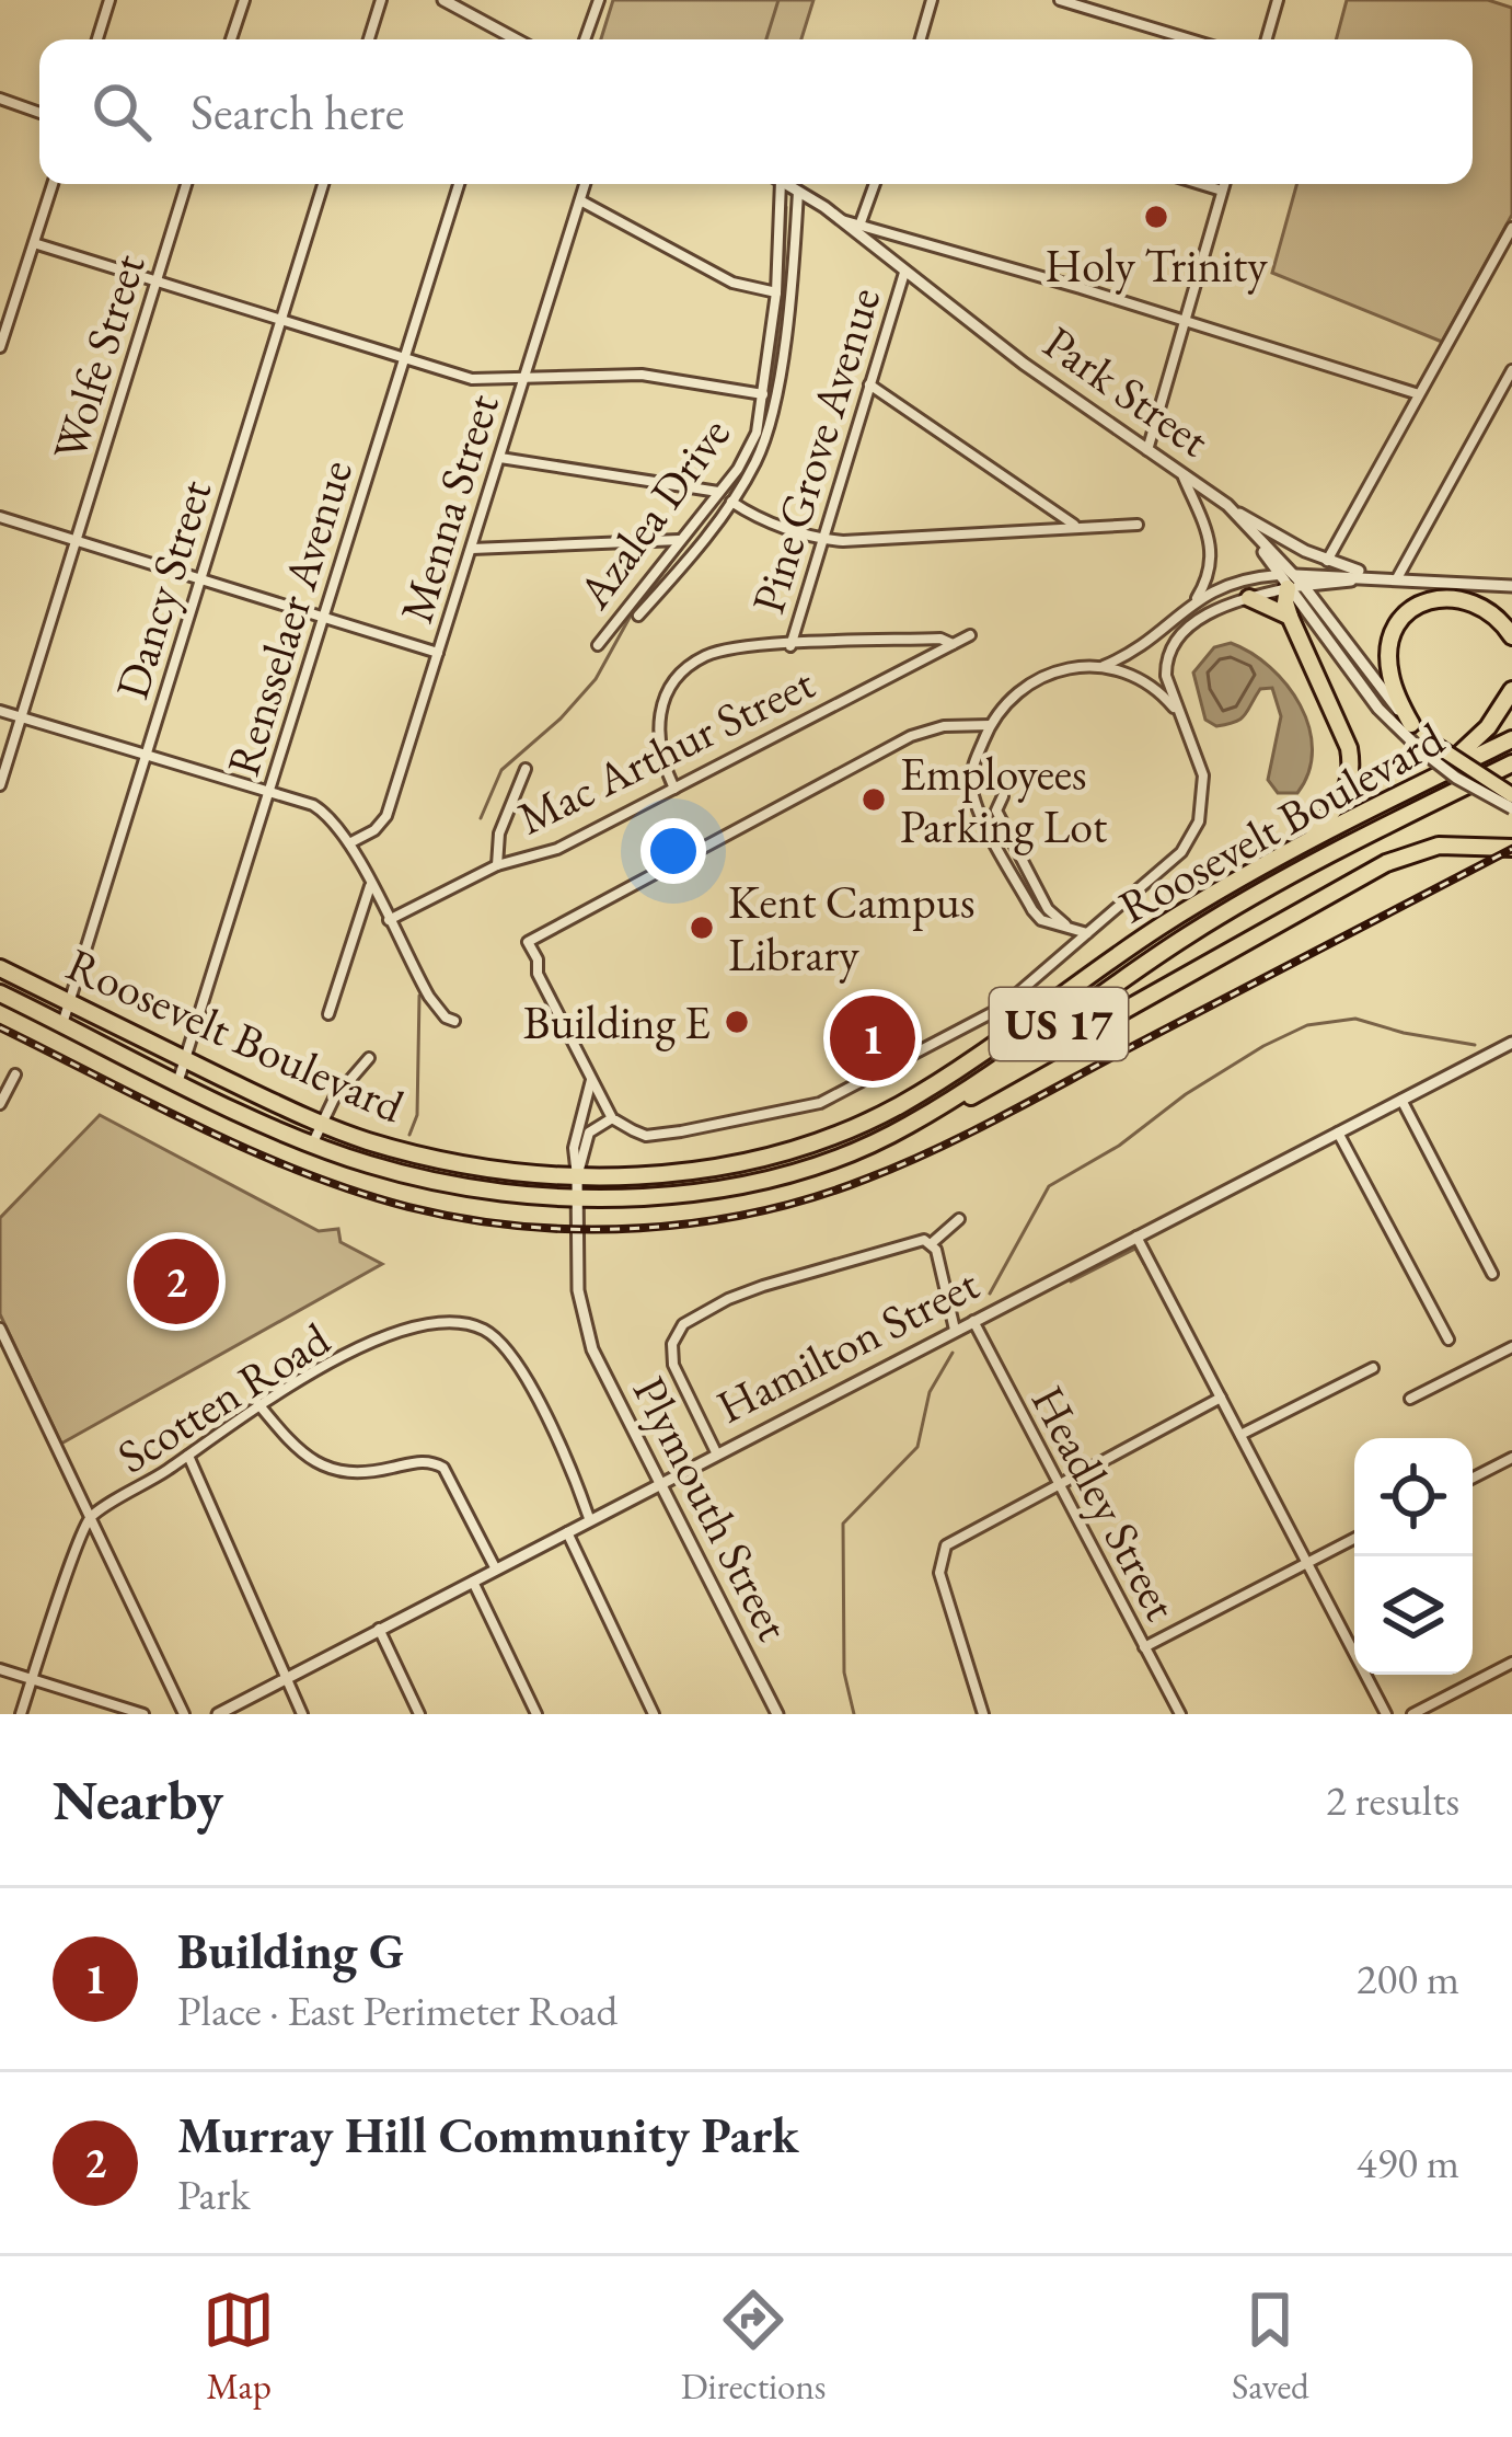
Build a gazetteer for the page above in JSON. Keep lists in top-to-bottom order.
{
  "streets": {
    "highway": ["Roosevelt Boulevard", "US 17"],
    "street": [
      "Wolfe Street",
      "Park Street",
      "Pine Grove Avenue",
      "Menna Street",
      "Azalea Drive",
      "Dancy Street",
      "Rensselaer Avenue",
      "Mac Arthur Street",
      "Hamilton Street",
      "Scotten Road",
      "Headley Street",
      "Plymouth Street"
    ]
  },
  "crossings": [
    ["Park Street", "Pine Grove Avenue"],
    ["Park Street", "Azalea Drive"],
    ["Dancy Street", "Roosevelt Boulevard"],
    ["Rensselaer Avenue", "Roosevelt Boulevard"],
    ["Roosevelt Boulevard", "Plymouth Street"],
    ["Hamilton Street", "Scotten Road"],
    ["Hamilton Street", "Headley Street"],
    ["Hamilton Street", "Plymouth Street"]
  ],
  "places": [
    "Holy Trinity",
    "Employees Parking Lot",
    "Kent Campus Library",
    "Building E"
  ],
  "page": {
    "search": "Search here",
    "pins": ["1", "2"],
    "heading": ["Nearby", "2 results"],
    "list": [
      {
        "mark": "1",
        "name": "Building G",
        "note": "Place · East Perimeter Road",
        "value": "200 m"
      },
      {
        "mark": "2",
        "name": "Murray Hill Community Park",
        "note": "Park",
        "value": "490 m"
      }
    ],
    "nav": ["Map", "Directions", "Saved"]
  }
}
